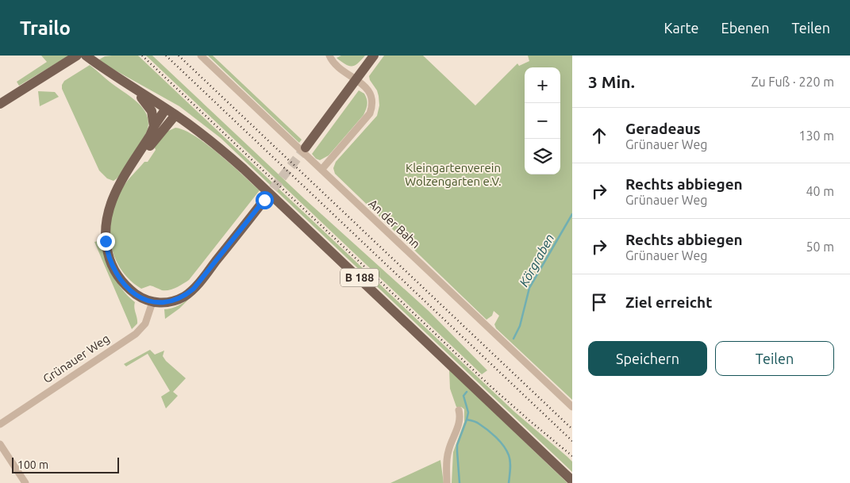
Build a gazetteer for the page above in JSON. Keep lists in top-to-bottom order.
{
  "streets": {
    "main road": ["B 188"],
    "street": ["An der Bahn", "Grünauer Weg"]
  },
  "water": ["Körgraben"],
  "parks": ["Kleingartenverein Wolzengarten e.V."],
  "scale_bar": "100 m",
  "page": {
    "header": "Trailo",
    "nav": ["Karte", "Ebenen", "Teilen"],
    "heading": ["3 Min.", "Zu Fuß · 220 m"],
    "map_buttons": ["+", "−"],
    "list": [
      ["Geradeaus", "Grünauer Weg", "130 m"],
      ["Rechts abbiegen", "Grünauer Weg", "40 m"],
      ["Rechts abbiegen", "Grünauer Weg", "50 m"],
      "Ziel erreicht"
    ],
    "buttons": ["Speichern", "Teilen"],
    "scale": "100 m"
  }
}
